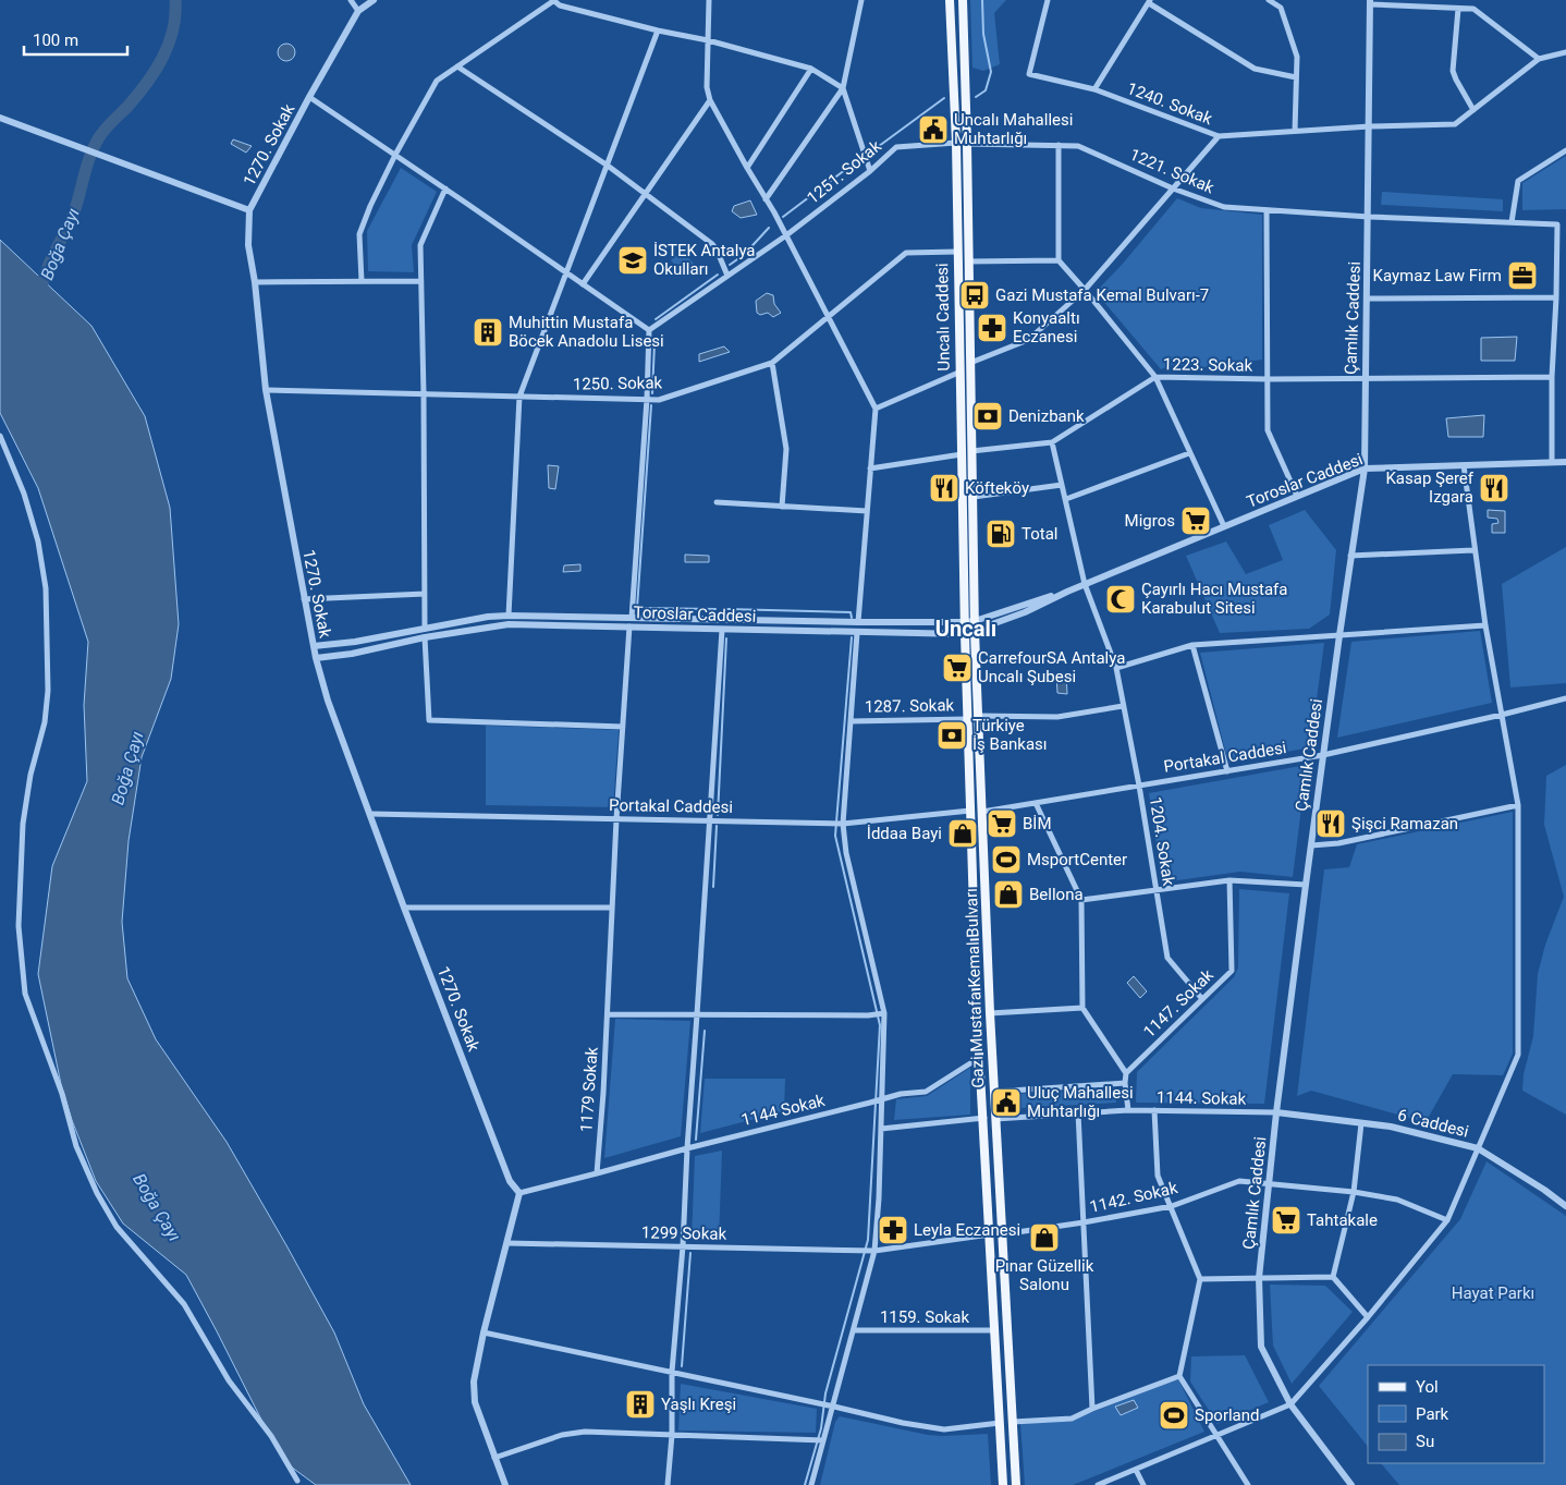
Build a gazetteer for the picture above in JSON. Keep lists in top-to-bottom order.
{
  "streets": {
    "main road": ["Uncalı Caddesi", "Gazi Mustafa Kemal Bulvarı"],
    "street": [
      "1240. Sokak",
      "1270. Sokak",
      "1221. Sokak",
      "1251. Sokak",
      "Çamlık Caddesi",
      "1223. Sokak",
      "1250. Sokak",
      "Toroslar Caddesi",
      "1287. Sokak",
      "Portakal Caddesi",
      "1204. Sokak",
      "1147. Sokak",
      "1179 Sokak",
      "1144. Sokak",
      "1144 Sokak",
      "6 Caddesi",
      "1142. Sokak",
      "1299 Sokak",
      "1159. Sokak"
    ]
  },
  "crossings": [
    ["1240. Sokak", "Çamlık Caddesi"],
    ["1270. Sokak", "1250. Sokak"],
    ["1270. Sokak", "Toroslar Caddesi"],
    ["1270. Sokak", "Portakal Caddesi"],
    ["1221. Sokak", "Uncalı Caddesi"],
    ["1221. Sokak", "Çamlık Caddesi"],
    ["1251. Sokak", "Uncalı Caddesi"],
    ["Uncalı Caddesi", "1223. Sokak"],
    ["Uncalı Caddesi", "1250. Sokak"],
    ["Uncalı Caddesi", "Toroslar Caddesi"],
    ["Uncalı Caddesi", "Gazi Mustafa Kemal Bulvarı"],
    ["Çamlık Caddesi", "1223. Sokak"],
    ["Çamlık Caddesi", "Toroslar Caddesi"],
    ["Çamlık Caddesi", "Portakal Caddesi"],
    ["Çamlık Caddesi", "1144. Sokak"],
    ["Çamlık Caddesi", "6 Caddesi"],
    ["Çamlık Caddesi", "1142. Sokak"],
    ["1223. Sokak", "1204. Sokak"],
    ["Toroslar Caddesi", "1204. Sokak"],
    ["Toroslar Caddesi", "Gazi Mustafa Kemal Bulvarı"],
    ["Toroslar Caddesi", "1179 Sokak"],
    ["1287. Sokak", "Gazi Mustafa Kemal Bulvarı"],
    ["Portakal Caddesi", "1204. Sokak"],
    ["Portakal Caddesi", "Gazi Mustafa Kemal Bulvarı"],
    ["Portakal Caddesi", "1179 Sokak"],
    ["1204. Sokak", "1147. Sokak"],
    ["Gazi Mustafa Kemal Bulvarı", "1144. Sokak"],
    ["Gazi Mustafa Kemal Bulvarı", "1142. Sokak"],
    ["Gazi Mustafa Kemal Bulvarı", "1299 Sokak"],
    ["Gazi Mustafa Kemal Bulvarı", "1159. Sokak"],
    ["1179 Sokak", "1144 Sokak"],
    ["1144. Sokak", "6 Caddesi"]
  ],
  "districts": ["Uncalı"],
  "water": ["Boğa Çayı"],
  "parks": ["Hayat Parkı"],
  "places": {
    "public building": ["Uncalı Mahallesi Muhtarlığı", "Uluç Mahallesi Muhtarlığı"],
    "school or university": ["İSTEK Antalya Okulları"],
    "office": ["Kaymaz Law Firm"],
    "bus stop": ["Gazi Mustafa Kemal Bulvarı-7"],
    "pharmacy": ["Konyaaltı Eczanesi", "Leyla Eczanesi"],
    "building": ["Muhittin Mustafa Böcek Anadolu Lisesi", "Yaşlı Kreşi"],
    "bank": ["Denizbank", "Türkiye İş Bankası"],
    "restaurant": ["Köfteköy", "Kasap Şeref Izgara", "Şişci Ramazan"],
    "supermarket": [
      "Migros",
      "CarrefourSA Antalya Uncalı Şubesi",
      "BİM",
      "Tahtakale"
    ],
    "fuel station": ["Total"],
    "mosque": ["Çayırlı Hacı Mustafa Karabulut Sitesi"],
    "shop": ["İddaa Bayi", "Bellona", "Pınar Güzellik Salonu"],
    "sports": ["MsportCenter", "Sporland"]
  },
  "legend": ["Yol", "Park", "Su"],
  "scale_bar": "100 m"
}
